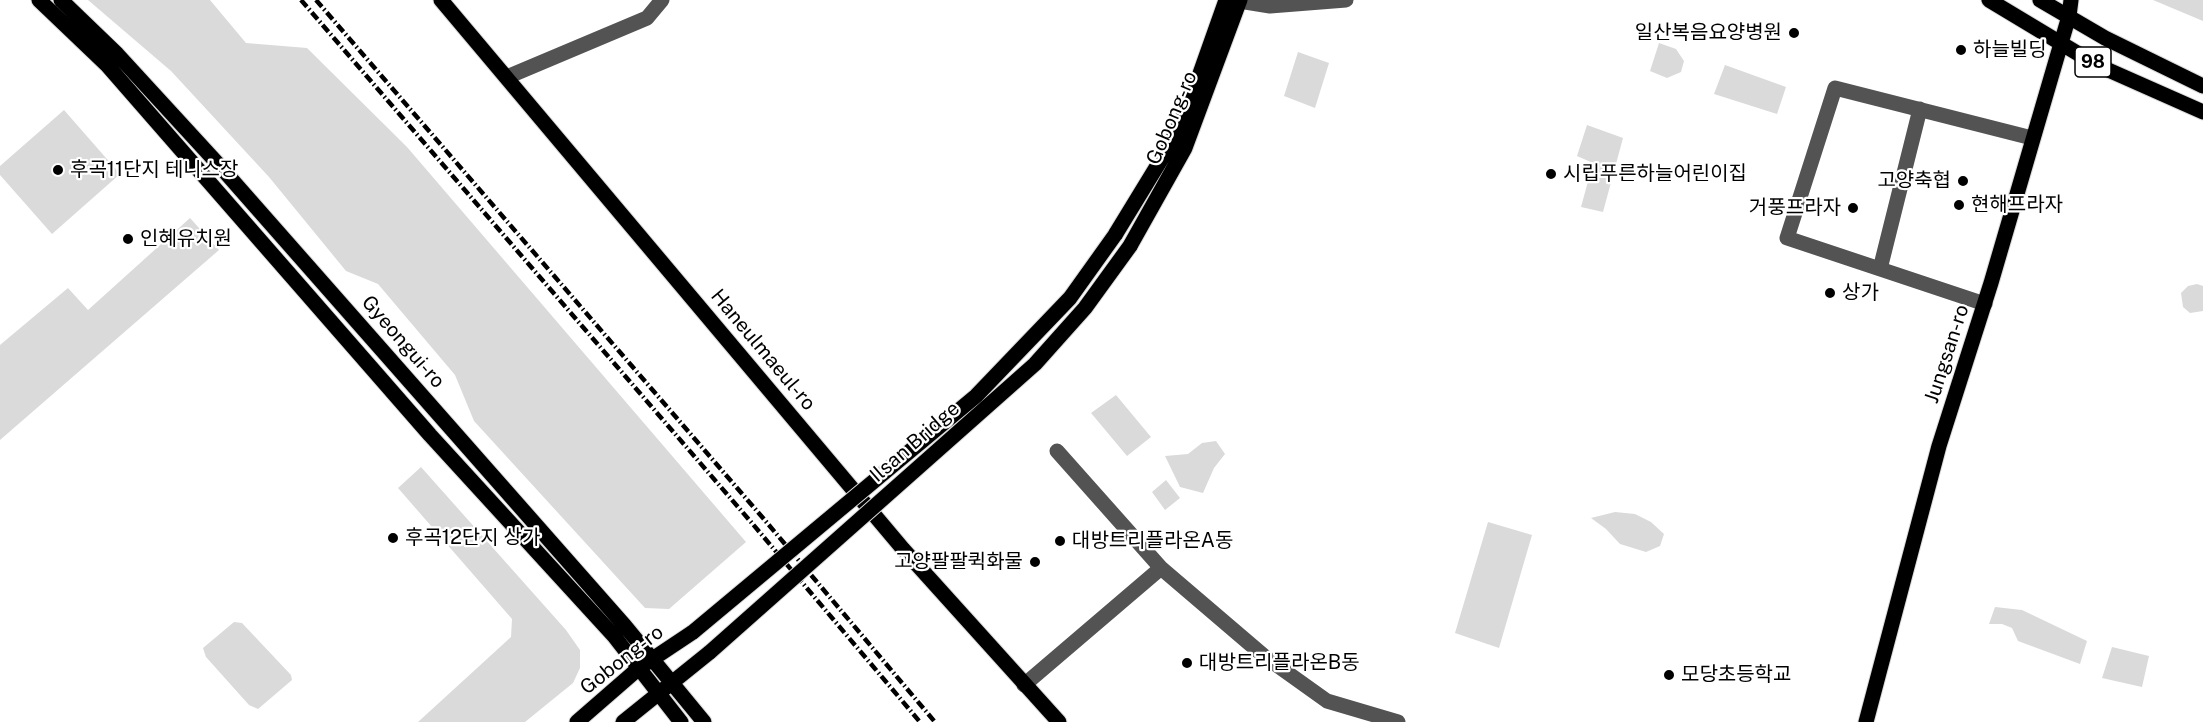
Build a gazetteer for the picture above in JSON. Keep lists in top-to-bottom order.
{
  "streets": {
    "main road": [
      "98",
      "Gobong-ro",
      "Gyeongui-ro",
      "Haneulmaeul-ro",
      "Jungsan-ro",
      "Ilsan Bridge"
    ]
  },
  "crossings": [
    ["98", "Jungsan-ro"],
    ["Gobong-ro", "Gyeongui-ro"],
    ["Gobong-ro", "Ilsan Bridge"],
    ["Gyeongui-ro", "Ilsan Bridge"]
  ],
  "places": [
    "일산복음요양병원",
    "하늘빌딩",
    "후곡11단지 테니스장",
    "시립푸른하늘어린이집",
    "고양축협",
    "현해프라자",
    "거풍프라자",
    "인혜유치원",
    "상가",
    "후곡12단지 상가",
    "대방트리플라온A동",
    "고양팔팔퀵화물",
    "대방트리플라온B동",
    "모당초등학교"
  ]
}
